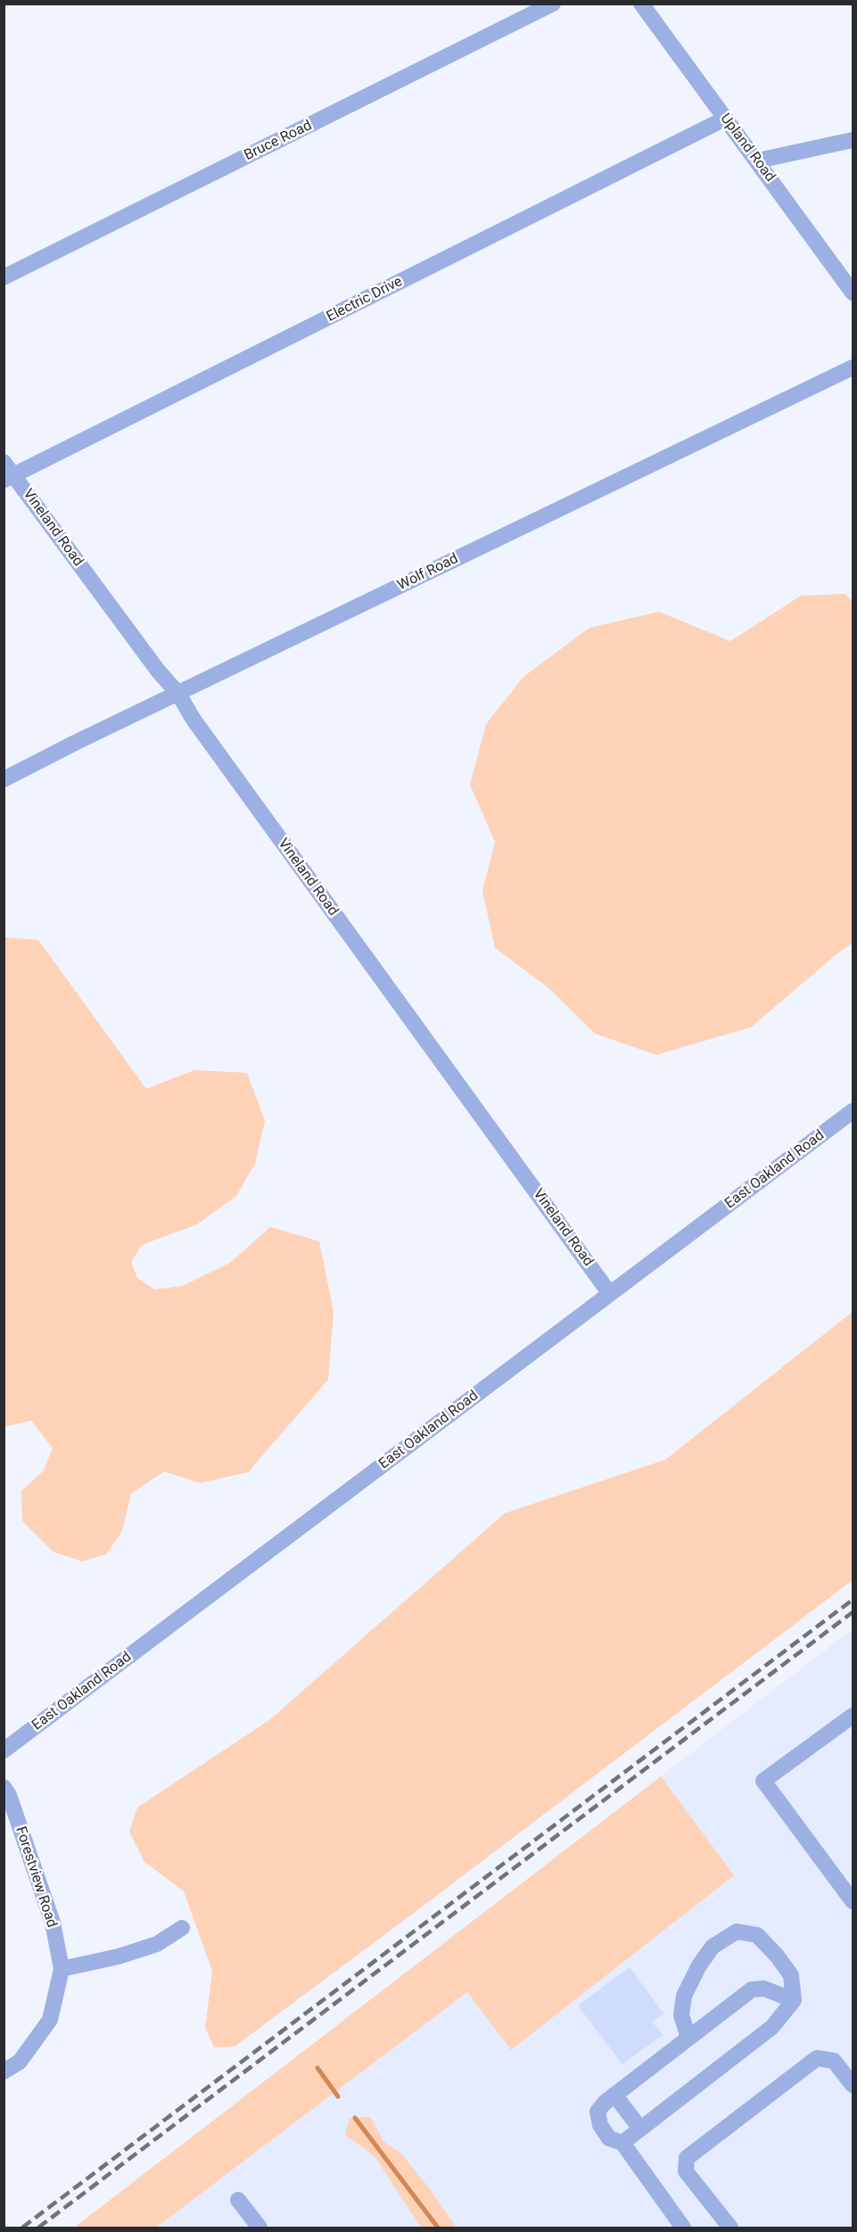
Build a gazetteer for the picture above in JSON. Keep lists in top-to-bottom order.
{
  "streets": {
    "street": [
      "Bruce Road",
      "Upland Road",
      "Electric Drive",
      "Vineland Road",
      "Wolf Road",
      "East Oakland Road",
      "Forestview Road"
    ]
  },
  "crossings": [
    ["Upland Road", "Electric Drive"],
    ["Electric Drive", "Vineland Road"],
    ["Vineland Road", "Wolf Road"],
    ["Vineland Road", "East Oakland Road"]
  ]
}
